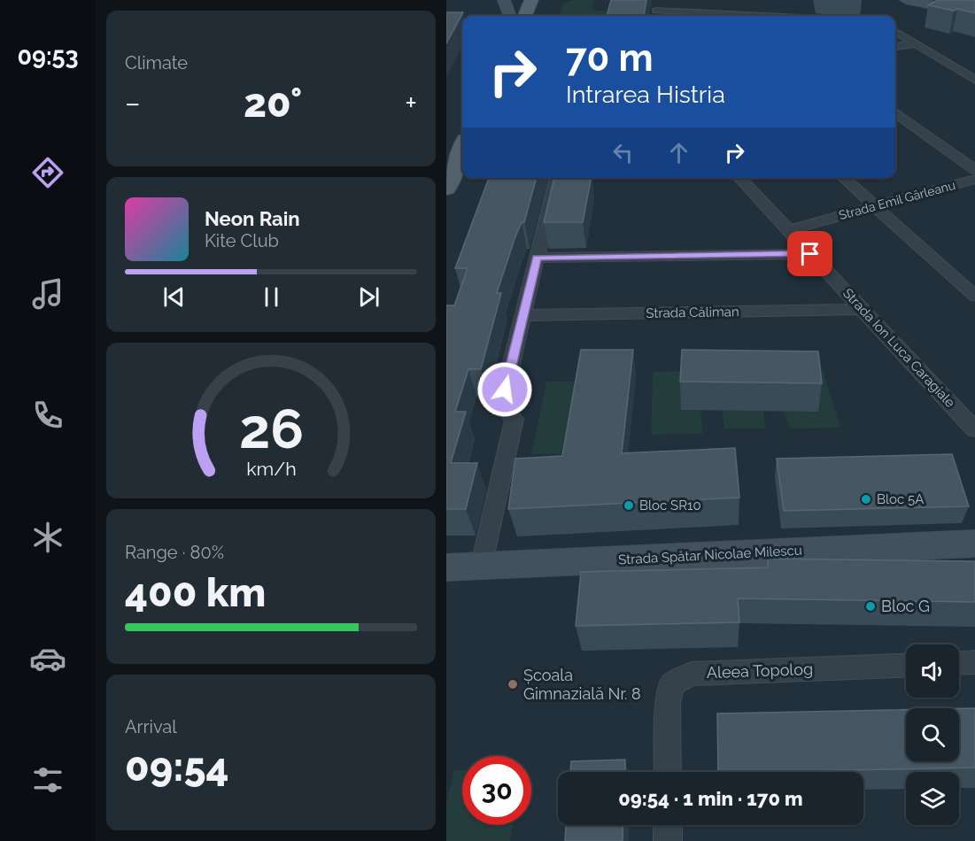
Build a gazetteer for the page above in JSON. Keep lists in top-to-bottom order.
{
  "streets": {
    "street": [
      "Strada Emil Gârleanu",
      "Strada Căliman",
      "Strada Ion Luca Caragiale",
      "Strada Spătar Nicolae Milescu",
      "Aleea Topolog"
    ]
  },
  "crossings": [
    ["Strada Emil Gârleanu", "Strada Ion Luca Caragiale"],
    ["Strada Căliman", "Strada Ion Luca Caragiale"]
  ],
  "places": [
    "Bloc 5A",
    "Bloc SR10",
    "Bloc G",
    "Școala Gimnazială Nr. 8"
  ],
  "page": {
    "tabs": "09:53",
    "tile": [
      "Climate",
      ["Range · 80%", "400 km"],
      ["Arrival", "09:54"]
    ],
    "turn": ["70 m", "Intrarea Histria"],
    "heat": ["−", "20°", "+"],
    "song": ["Neon Rain", "Kite Club"],
    "limit": "30",
    "trip": "09:54 · 1 min · 170 m",
    "gauge": ["26", "km/h"]
  }
}
